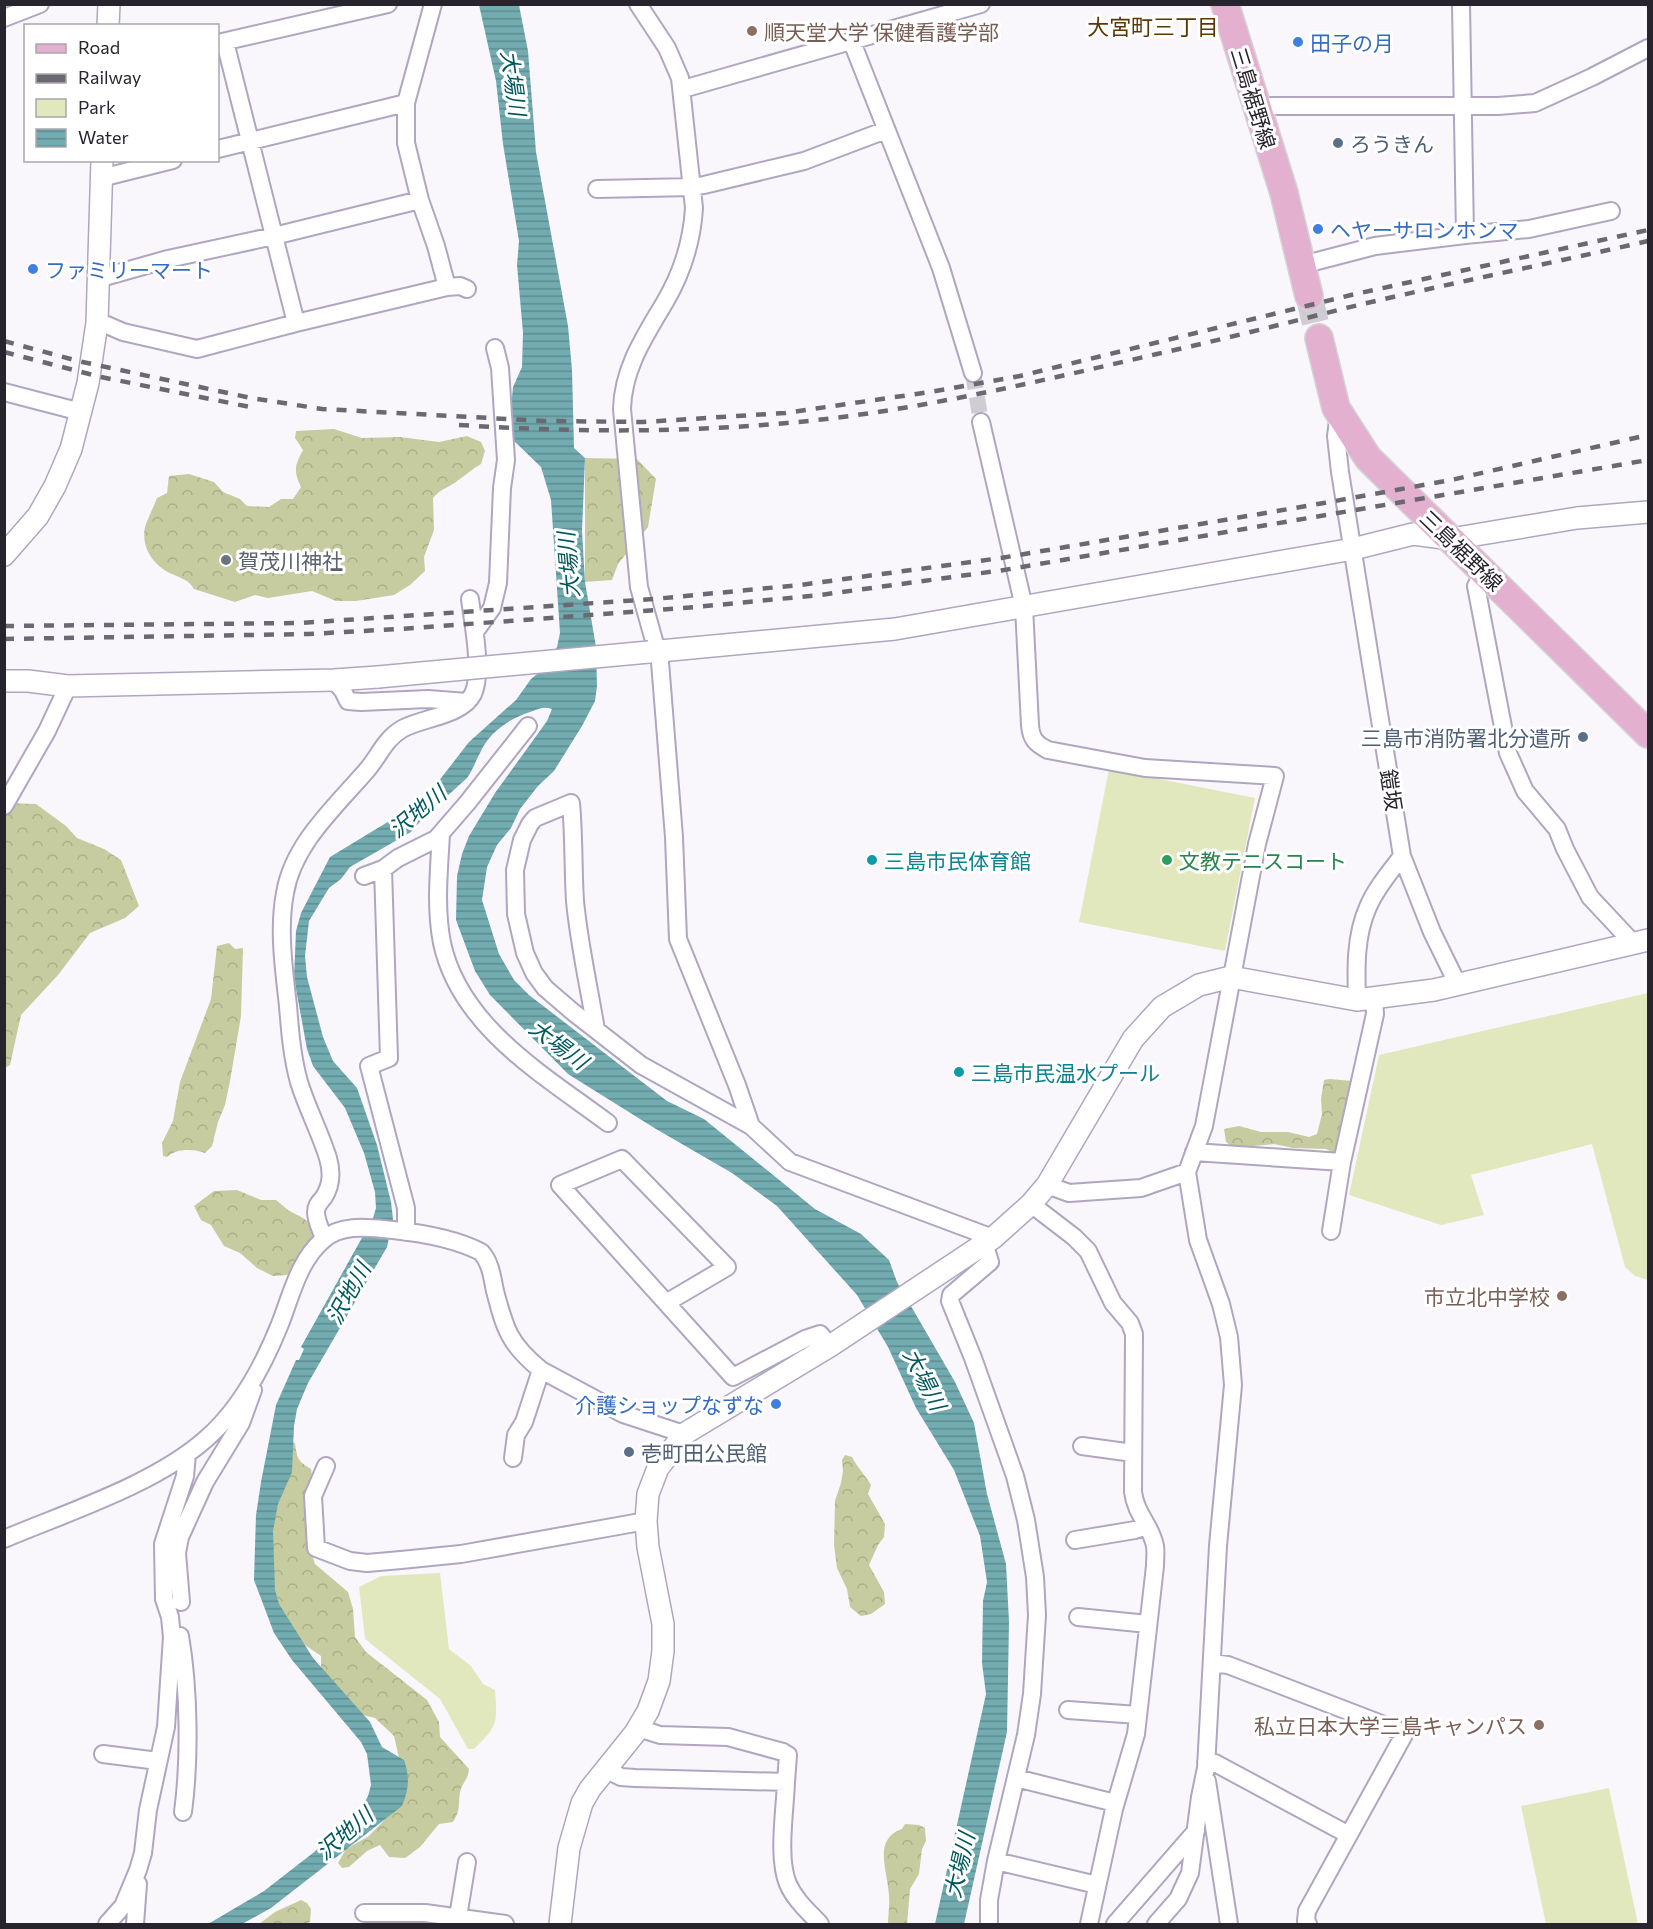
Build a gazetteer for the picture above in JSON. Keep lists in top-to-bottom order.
{
  "streets": {
    "main road": ["三島裾野線"],
    "street": ["鎧坂"]
  },
  "crossings": [
    ["三島裾野線", "鎧坂"]
  ],
  "districts": ["大宮町三丁目"],
  "water": ["大場川", "沢地川"],
  "places": [
    "順天堂大学 保健看護学部",
    "田子の月",
    "ろうきん",
    "ヘヤーサロンホンマ",
    "ファミリーマート",
    "賀茂川神社",
    "三島市消防署北分遣所",
    "三島市民体育館",
    "文教テニスコート",
    "三島市民温水プール",
    "市立北中学校",
    "介護ショップなずな",
    "壱町田公民館",
    "私立日本大学三島キャンパス"
  ],
  "legend": [
    "Road",
    "Railway",
    "Park",
    "Water"
  ]
}
